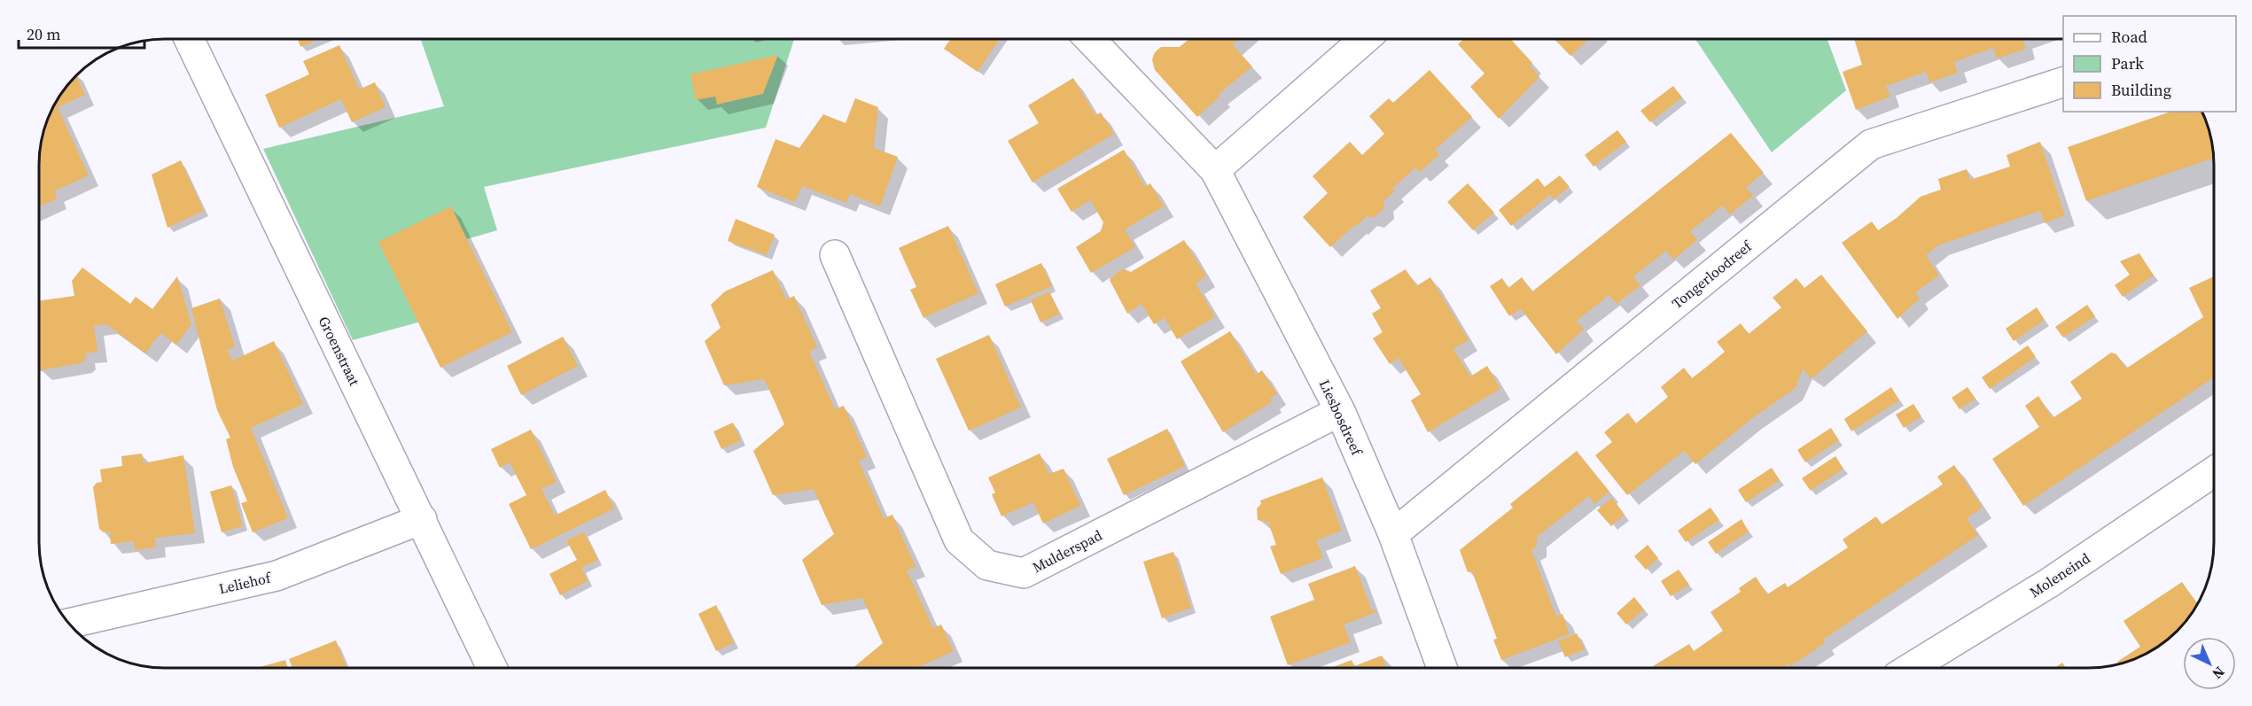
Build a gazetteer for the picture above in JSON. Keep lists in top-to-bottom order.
{
  "streets": {
    "street": [
      "Tongerloodreef",
      "Groenstraat",
      "Liesbosdreef",
      "Mulderspad",
      "Moleneind",
      "Leliehof"
    ]
  },
  "crossings": [
    ["Tongerloodreef", "Liesbosdreef"],
    ["Groenstraat", "Leliehof"],
    ["Liesbosdreef", "Mulderspad"]
  ],
  "legend": ["Road", "Park", "Building"],
  "scale_bar": "20 m",
  "north": "bottom right"
}
